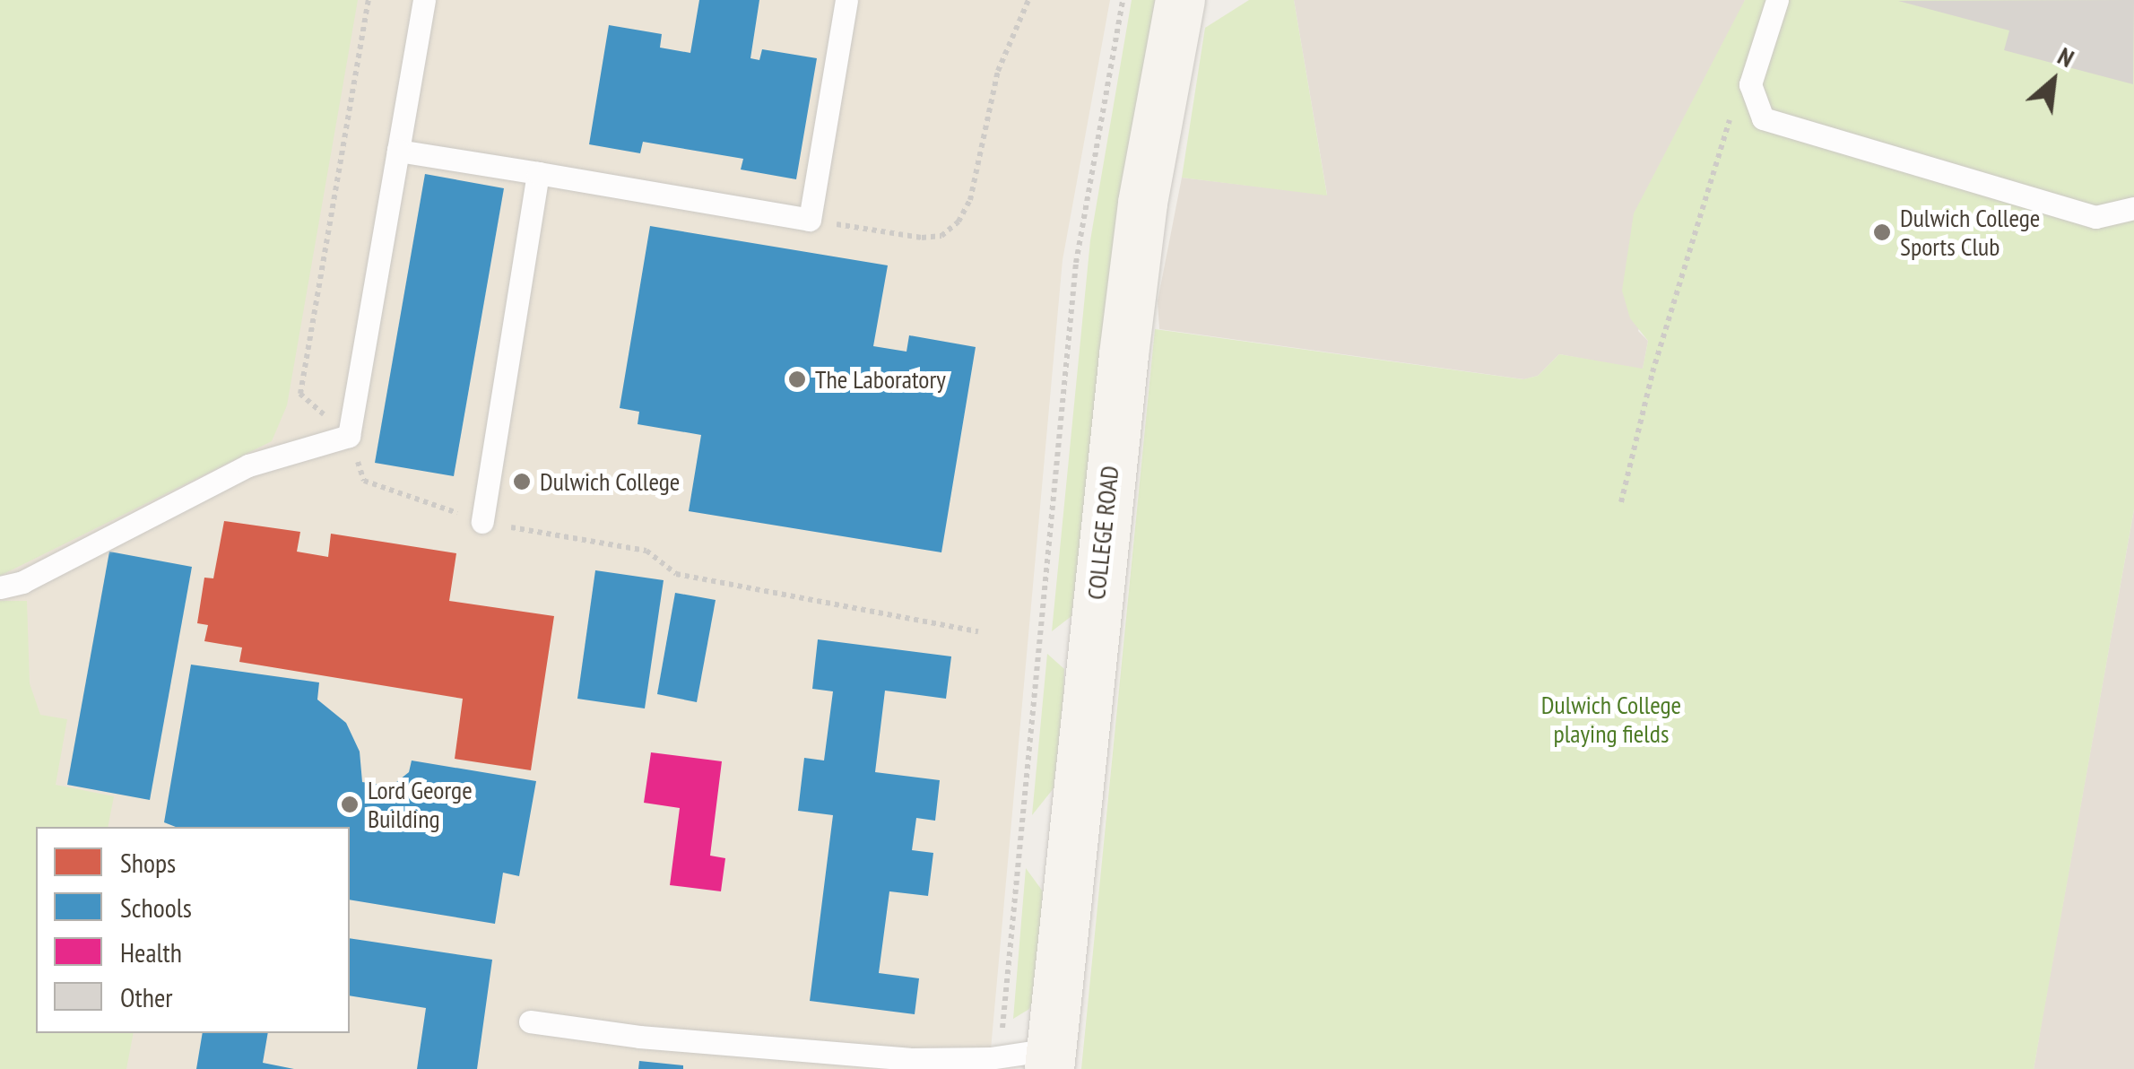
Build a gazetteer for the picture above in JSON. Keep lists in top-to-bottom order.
{
  "streets": {
    "street": ["COLLEGE ROAD"]
  },
  "parks": ["Dulwich College playing fields"],
  "places": [
    "Dulwich College Sports Club",
    "The Laboratory",
    "Dulwich College",
    "Lord George Building"
  ],
  "legend": [
    "Shops",
    "Schools",
    "Health",
    "Other"
  ],
  "north": "top right"
}
